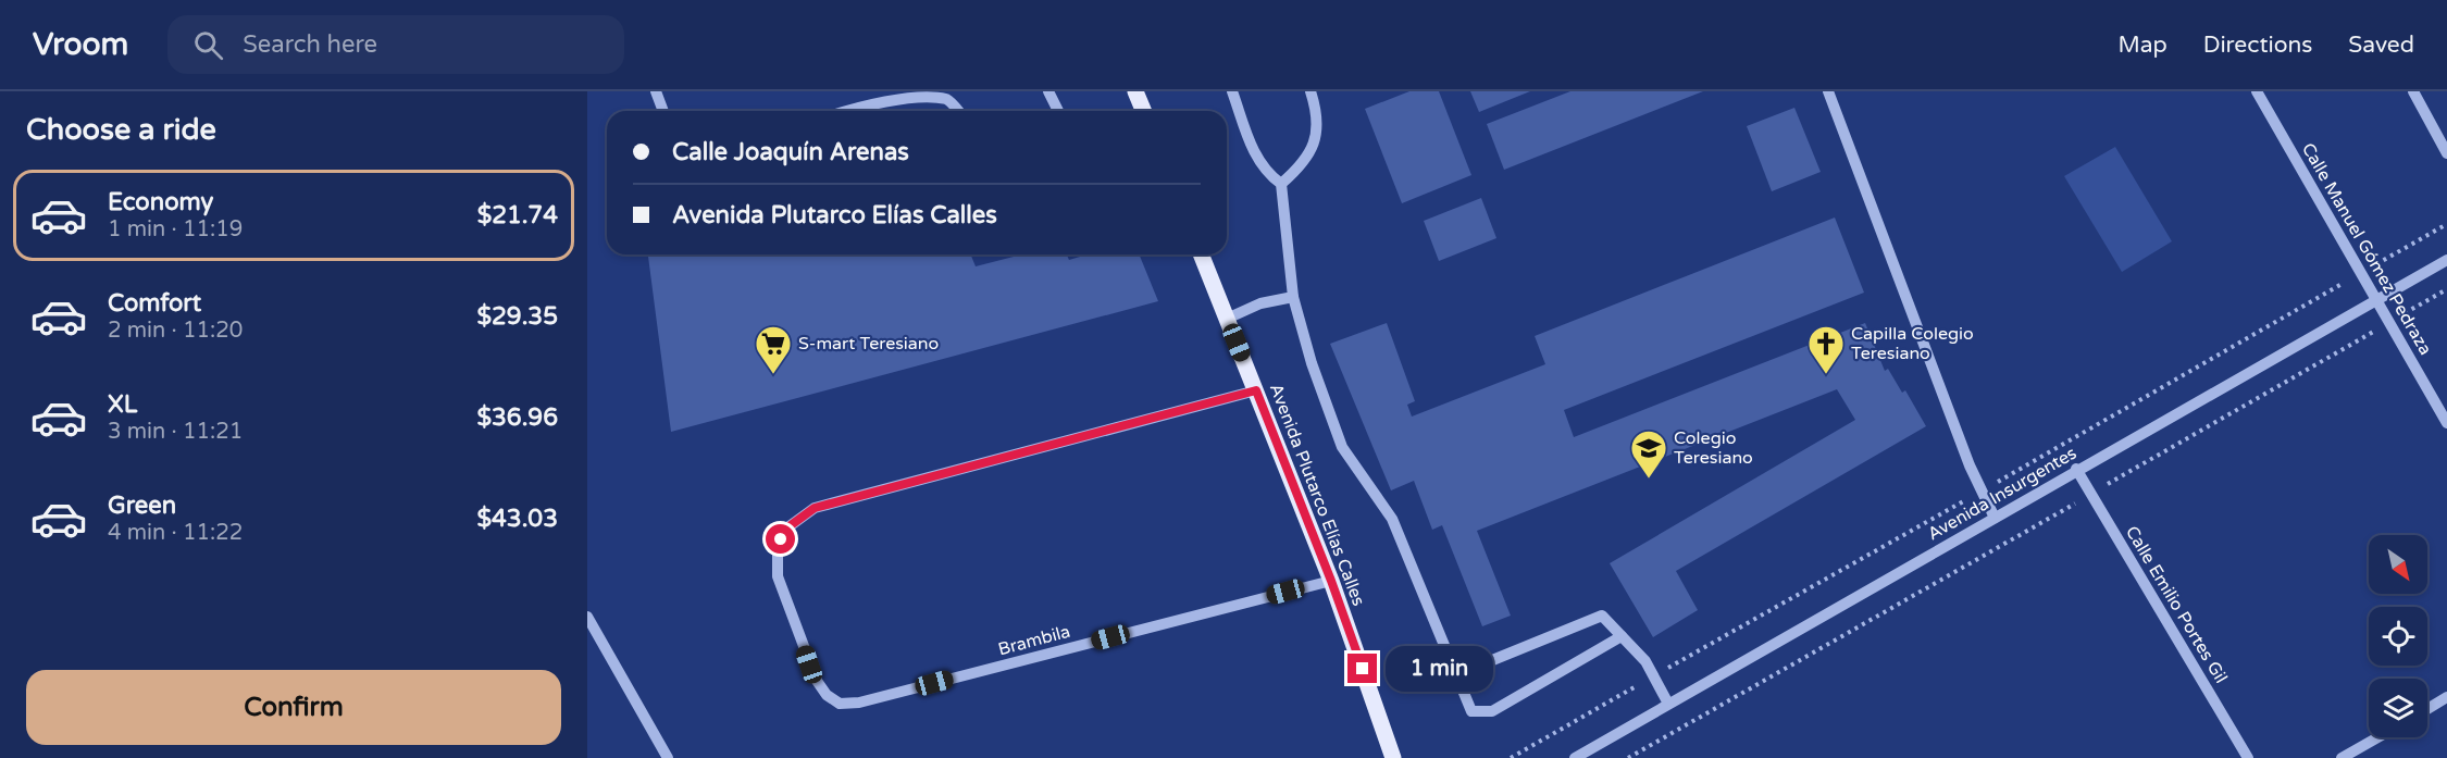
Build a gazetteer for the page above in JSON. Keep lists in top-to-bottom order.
{
  "streets": {
    "main road": ["Avenida Plutarco Elías Calles"],
    "street": [
      "Calle Manuel Gómez Pedraza",
      "Avenida Insurgentes",
      "Calle Emilio Portes Gil",
      "Brambila"
    ]
  },
  "crossings": [
    ["Calle Manuel Gómez Pedraza", "Avenida Insurgentes"],
    ["Avenida Insurgentes", "Calle Emilio Portes Gil"],
    ["Avenida Plutarco Elías Calles", "Brambila"]
  ],
  "places": {
    "supermarket": ["S-mart Teresiano"],
    "church": ["Capilla Colegio Teresiano"],
    "school or university": ["Colegio Teresiano"]
  },
  "north": "bottom right",
  "page": {
    "header": "Vroom",
    "search": "Search here",
    "nav": ["Map", "Directions", "Saved"],
    "heading": "Choose a ride",
    "banner": ["Calle Joaquín Arenas", "Avenida Plutarco Elías Calles"],
    "list": [
      {
        "name": "Economy",
        "note": "1 min · 11:19",
        "value": "$21.74"
      },
      {
        "name": "Comfort",
        "note": "2 min · 11:20",
        "value": "$29.35"
      },
      {
        "name": "XL",
        "note": "3 min · 11:21",
        "value": "$36.96"
      },
      {
        "name": "Green",
        "note": "4 min · 11:22",
        "value": "$43.03"
      }
    ],
    "bubble": "1 min",
    "buttons": "Confirm"
  }
}
